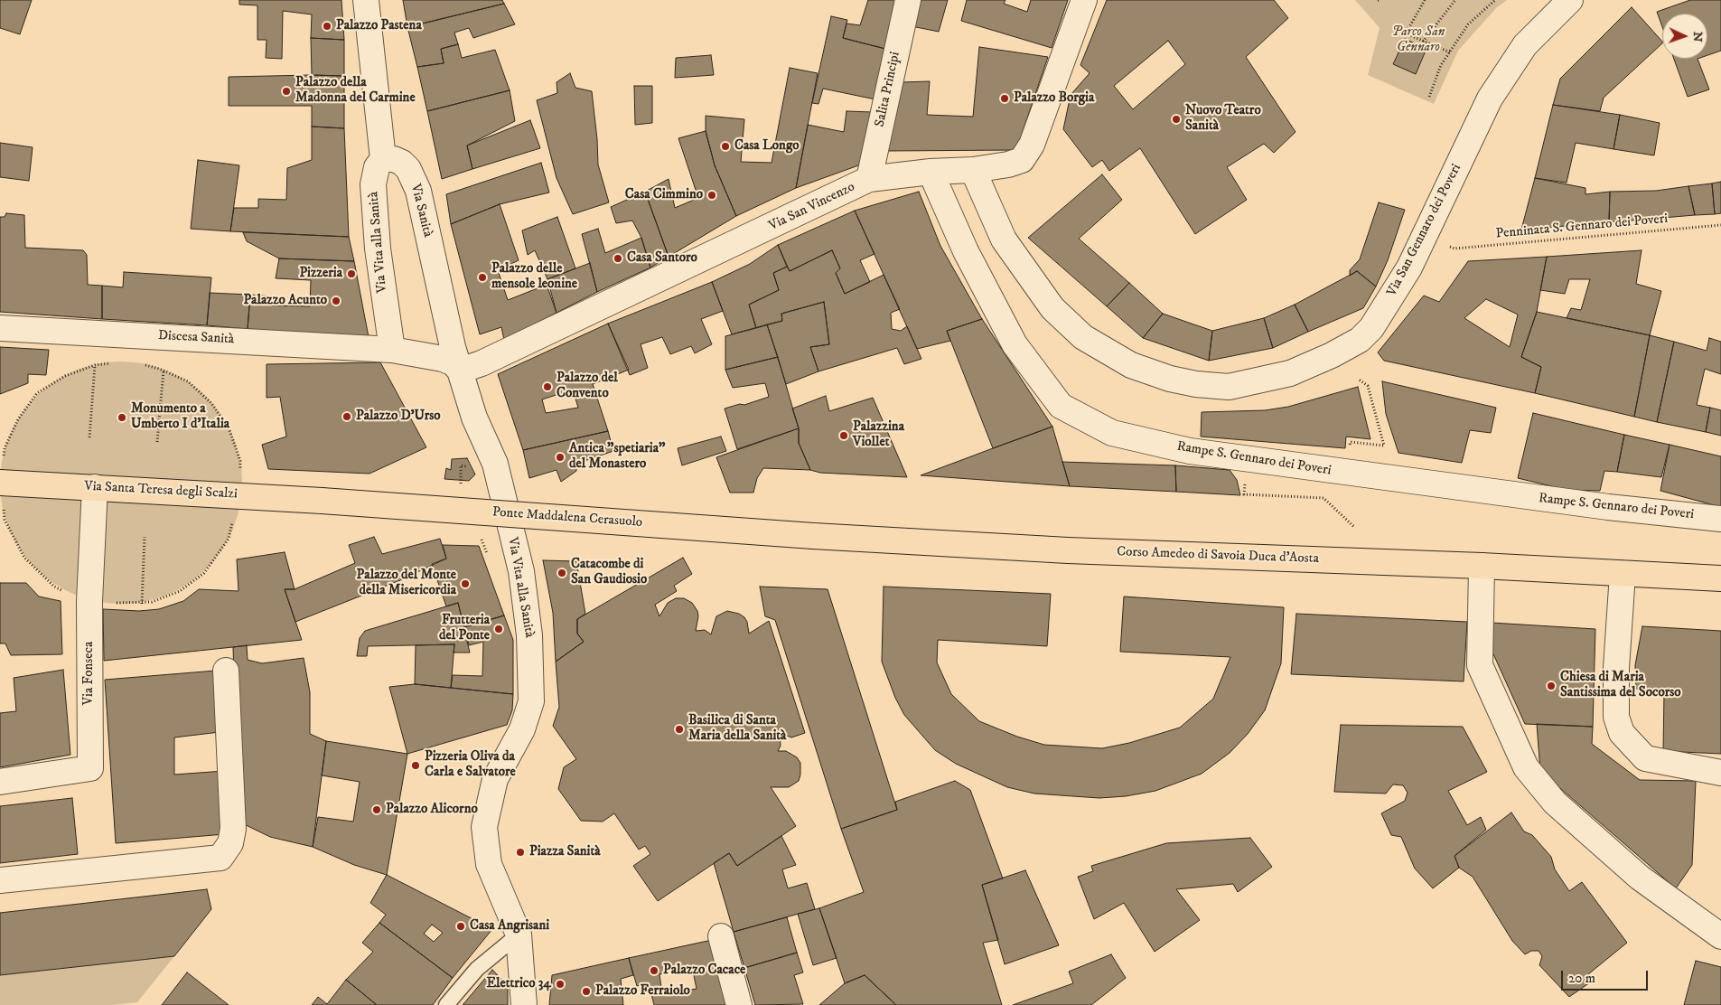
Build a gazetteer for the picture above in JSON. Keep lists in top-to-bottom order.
{
  "streets": {
    "main road": ["Via Santa Teresa degli Scalzi", "Ponte Maddalena Cerasuolo", "Corso Amedeo di Savoia Duca d'Aosta"],
    "street": [
      "Salita Principi",
      "Via San Vincenzo",
      "Via Sanità",
      "Via San Gennaro dei Poveri",
      "Via Vita alla Sanità",
      "Discesa Sanità",
      "Rampe S. Gennaro dei Poveri",
      "Via Fonseca"
    ],
    "path": ["Penninata S. Gennaro dei Poveri"]
  },
  "crossings": [
    ["Salita Principi", "Via San Vincenzo"],
    ["Via San Vincenzo", "Via San Gennaro dei Poveri"],
    ["Via San Vincenzo", "Via Vita alla Sanità"],
    ["Via San Vincenzo", "Rampe S. Gennaro dei Poveri"],
    ["Via Sanità", "Via Vita alla Sanità"],
    ["Via Vita alla Sanità", "Discesa Sanità"],
    ["Via Santa Teresa degli Scalzi", "Ponte Maddalena Cerasuolo"],
    ["Via Santa Teresa degli Scalzi", "Via Fonseca"],
    ["Ponte Maddalena Cerasuolo", "Corso Amedeo di Savoia Duca d'Aosta"]
  ],
  "parks": ["Parco San Gennaro"],
  "places": [
    "Palazzo Pastena",
    "Palazzo della Madonna del Carmine",
    "Palazzo Borgia",
    "Nuovo Teatro Sanità",
    "Casa Longo",
    "Casa Cimmino",
    "Casa Santoro",
    "Pizzeria",
    "Palazzo delle mensole leonine",
    "Palazzo Acunto",
    "Palazzo del Convento",
    "Palazzo D'Urso",
    "Monumento a Umberto I d'Italia",
    "Palazzina Viollet",
    "Antica \"spetiaria\" del Monastero",
    "Catacombe di San Gaudiosio",
    "Palazzo del Monte della Misericordia",
    "Frutteria del Ponte",
    "Chiesa di Maria Santissima del Socorso",
    "Basilica di Santa Maria della Sanità",
    "Pizzeria Oliva da Carla e Salvatore",
    "Palazzo Alicorno",
    "Piazza Sanità",
    "Casa Angrisani",
    "Palazzo Cacace",
    "Elettrico 34",
    "Palazzo Ferraiolo"
  ],
  "scale_bar": "20 m",
  "north": "right"
}
